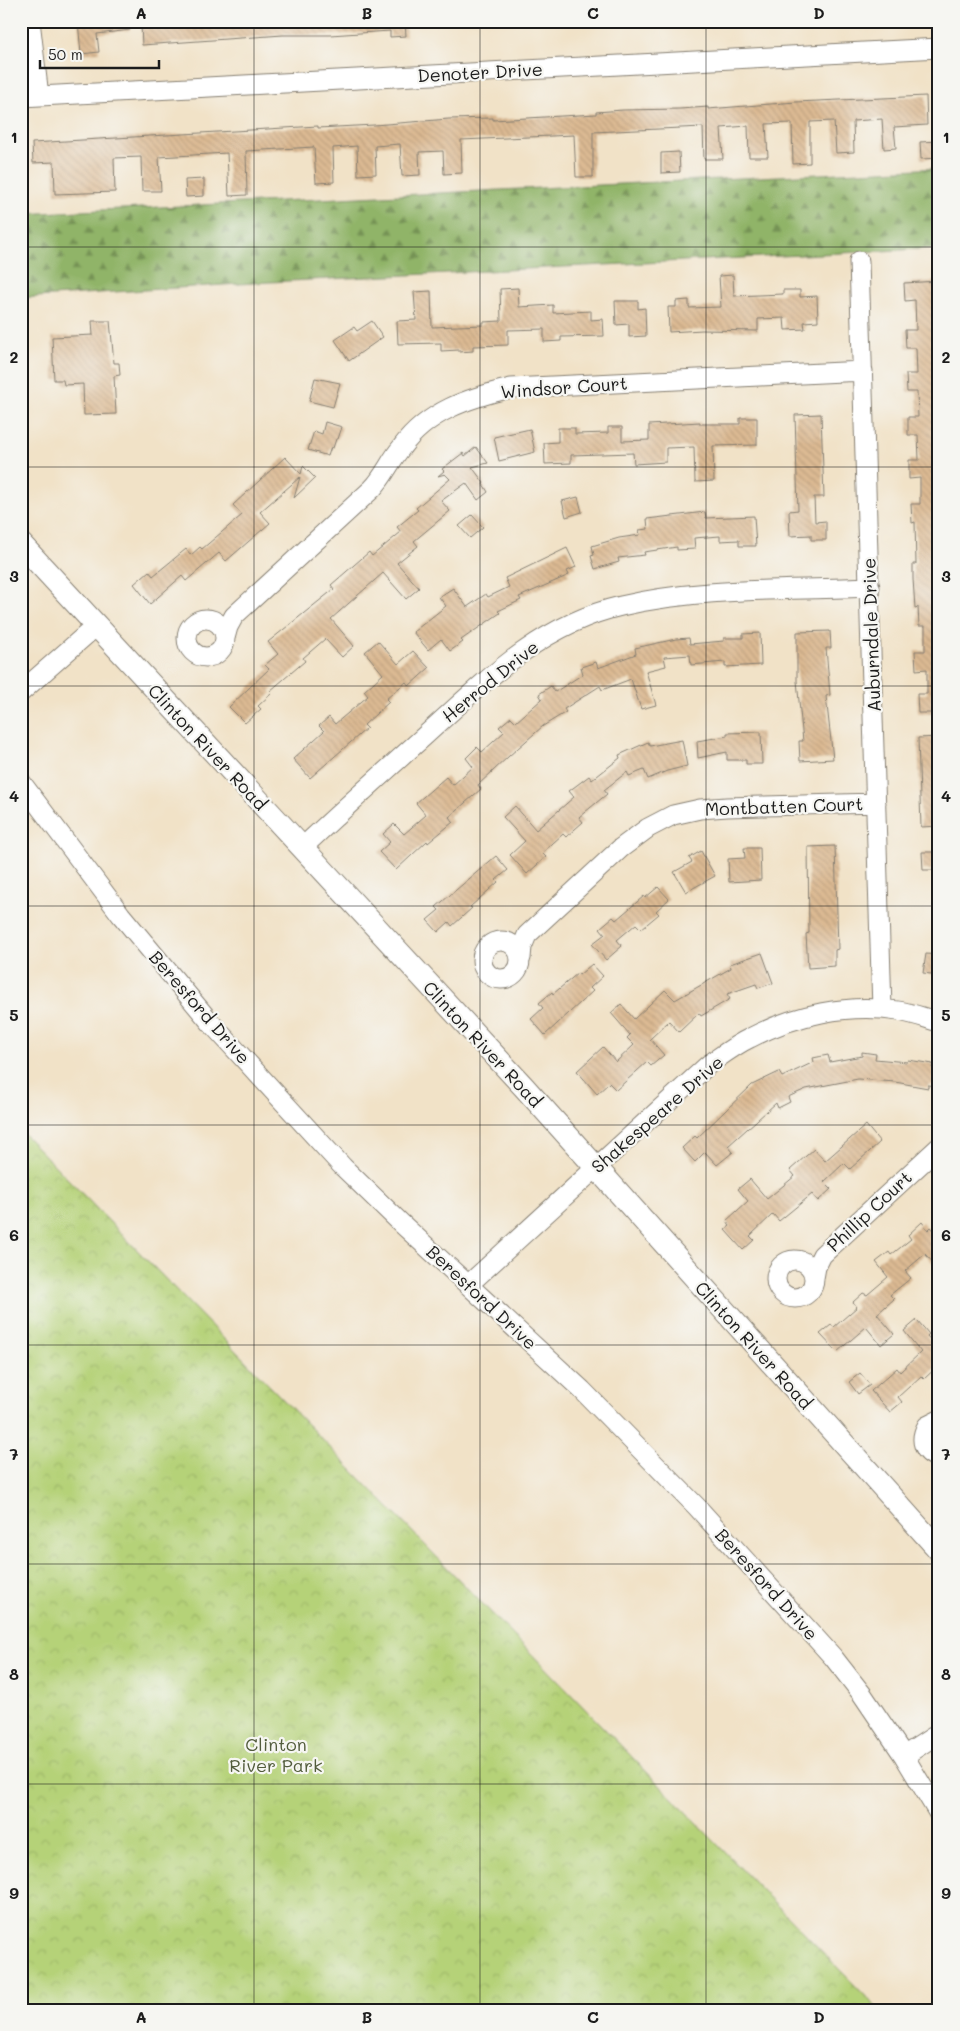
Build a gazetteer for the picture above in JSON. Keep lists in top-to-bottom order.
{
  "streets": {
    "street": [
      "Denoter Drive",
      "Windsor Court",
      "Auburndale Drive",
      "Herrod Drive",
      "Clinton River Road",
      "Montbatten Court",
      "Beresford Drive",
      "Shakespeare Drive",
      "Phillip Court"
    ]
  },
  "crossings": [
    ["Windsor Court", "Auburndale Drive"],
    ["Auburndale Drive", "Herrod Drive"],
    ["Auburndale Drive", "Montbatten Court"],
    ["Auburndale Drive", "Shakespeare Drive"],
    ["Herrod Drive", "Clinton River Road"],
    ["Clinton River Road", "Shakespeare Drive"],
    ["Beresford Drive", "Shakespeare Drive"]
  ],
  "parks": ["Clinton River Park"],
  "scale_bar": "50 m",
  "grid": {
    "columns": [
      "A",
      "B",
      "C",
      "D"
    ],
    "rows": [
      "1",
      "2",
      "3",
      "4",
      "5",
      "6",
      "7",
      "8",
      "9"
    ]
  }
}
